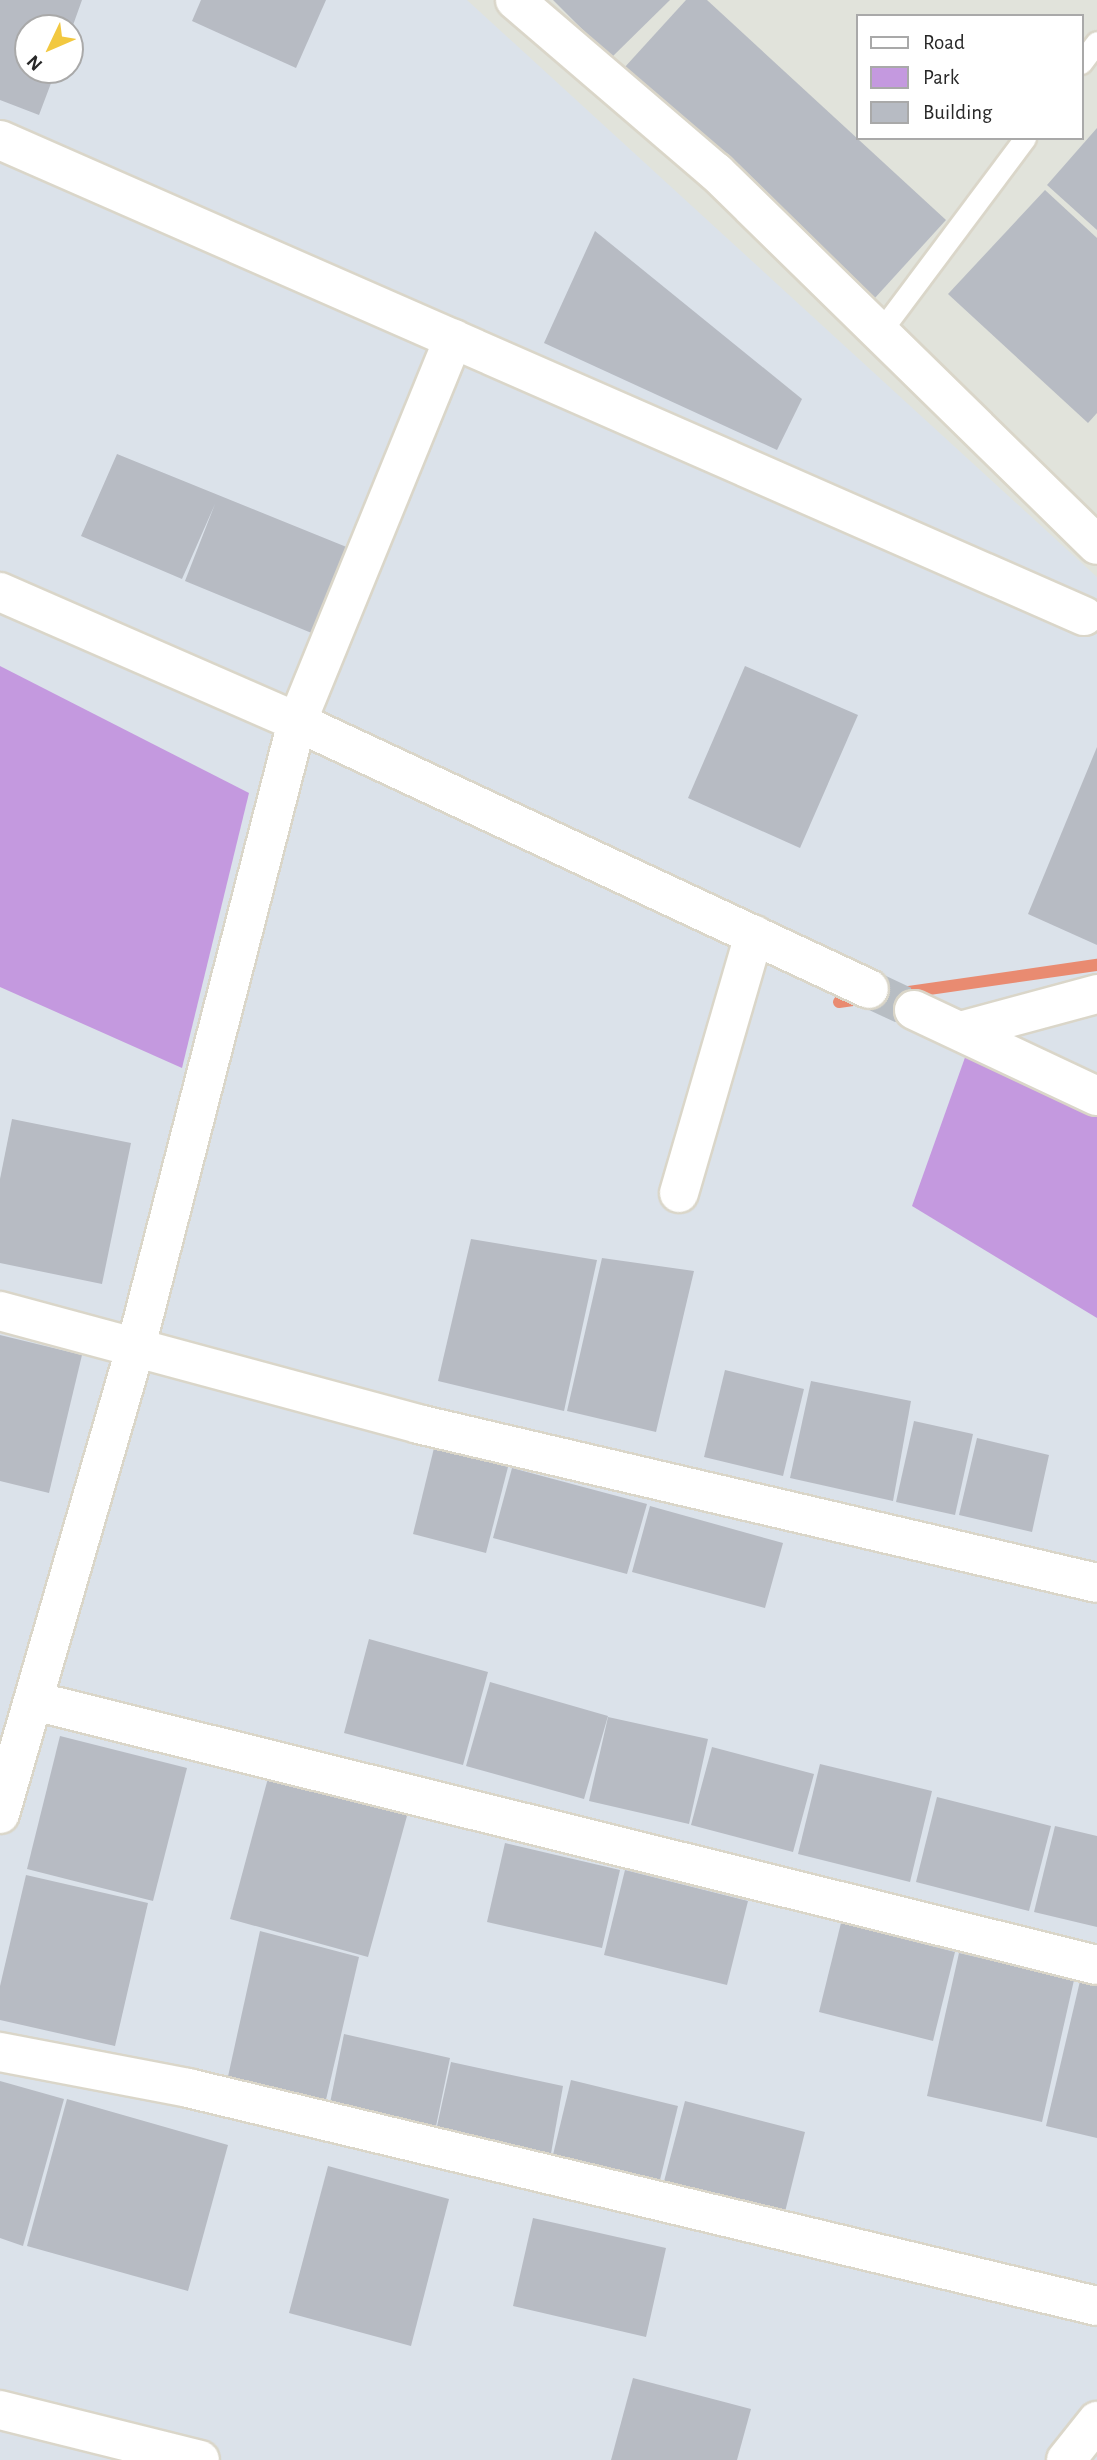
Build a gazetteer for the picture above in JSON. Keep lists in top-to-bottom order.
{
  "legend": ["Road", "Park", "Building"],
  "north": "bottom left"
}
